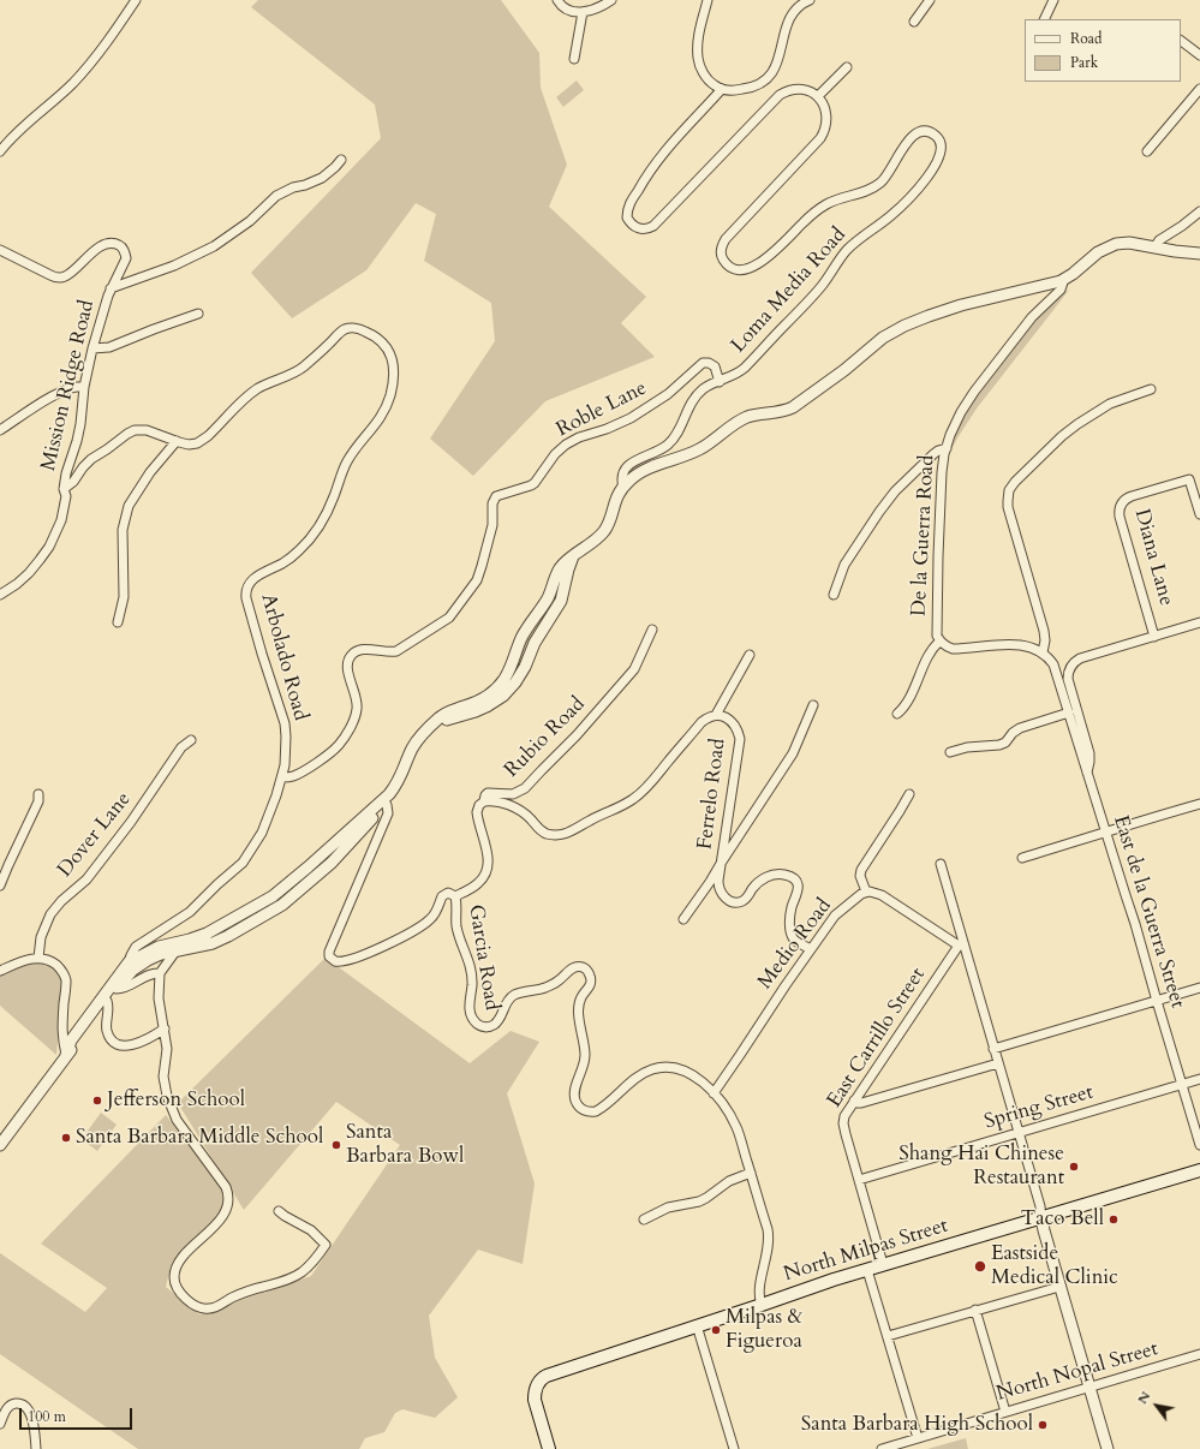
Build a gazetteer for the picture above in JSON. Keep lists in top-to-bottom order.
{
  "streets": {
    "main road": ["North Milpas Street"],
    "street": [
      "Loma Media Road",
      "Mission Ridge Road",
      "Roble Lane",
      "De la Guerra Road",
      "Diana Lane",
      "Arbolado Road",
      "Rubio Road",
      "Ferrelo Road",
      "Dover Lane",
      "East de la Guerra Street",
      "Medio Road",
      "Garcia Road",
      "East Carrillo Street",
      "Spring Street",
      "North Nopal Street"
    ]
  },
  "crossings": [
    ["Loma Media Road", "Roble Lane"],
    ["Mission Ridge Road", "Arbolado Road"],
    ["Roble Lane", "Arbolado Road"],
    ["De la Guerra Road", "East de la Guerra Street"],
    ["Diana Lane", "East de la Guerra Street"],
    ["Rubio Road", "Ferrelo Road"],
    ["Ferrelo Road", "Medio Road"],
    ["East de la Guerra Street", "Spring Street"],
    ["Medio Road", "Garcia Road"],
    ["Garcia Road", "North Milpas Street"],
    ["East Carrillo Street", "Spring Street"],
    ["East Carrillo Street", "North Milpas Street"]
  ],
  "places": [
    "Jefferson School",
    "Santa Barbara Middle School",
    "Santa Barbara Bowl",
    "Shang Hai Chinese Restaurant",
    "Taco Bell",
    "Eastside Medical Clinic",
    "Milpas & Figueroa",
    "Santa Barbara High School"
  ],
  "legend": ["Road", "Park"],
  "scale_bar": "100 m",
  "north": "top left"
}
